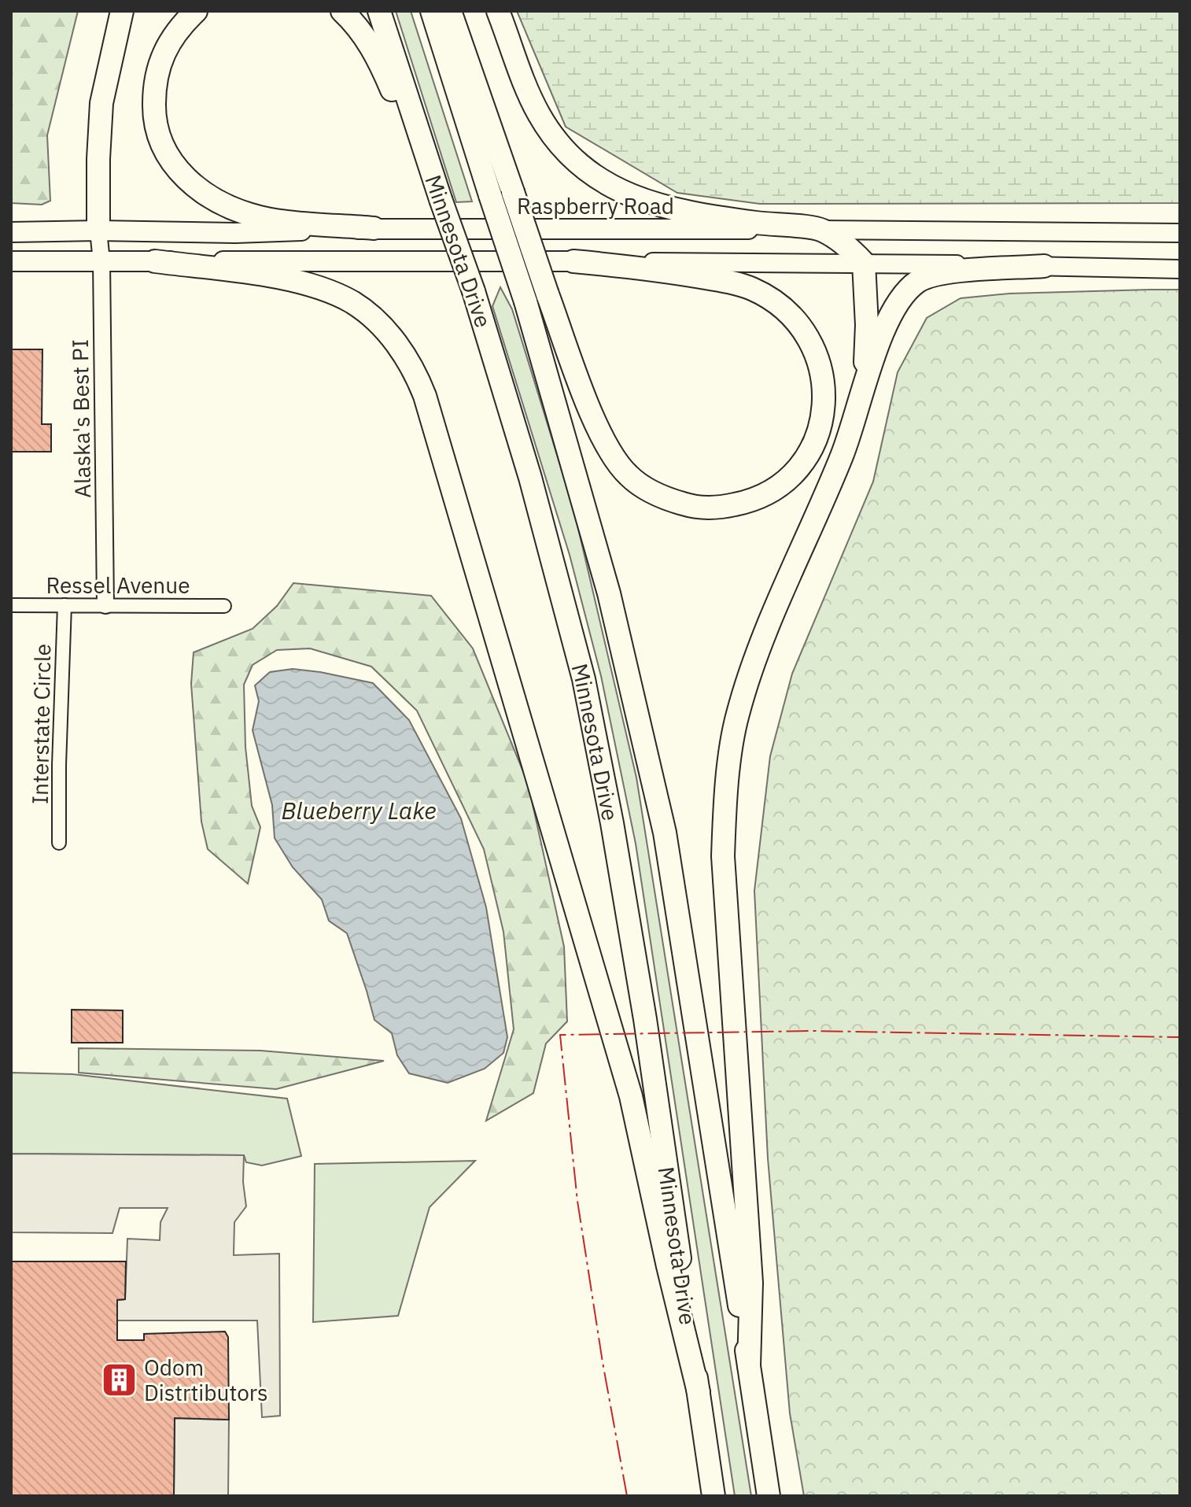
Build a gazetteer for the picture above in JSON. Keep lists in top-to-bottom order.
{
  "streets": {
    "highway": ["Minnesota Drive"],
    "main road": ["Raspberry Road"],
    "street": ["Alaska's Best PI", "Ressel Avenue", "Interstate Circle"]
  },
  "crossings": [
    ["Raspberry Road", "Alaska's Best PI"],
    ["Alaska's Best PI", "Ressel Avenue"],
    ["Ressel Avenue", "Interstate Circle"]
  ],
  "water": ["Blueberry Lake"],
  "places": {
    "building": ["Odom Distrtibutors"]
  }
}
